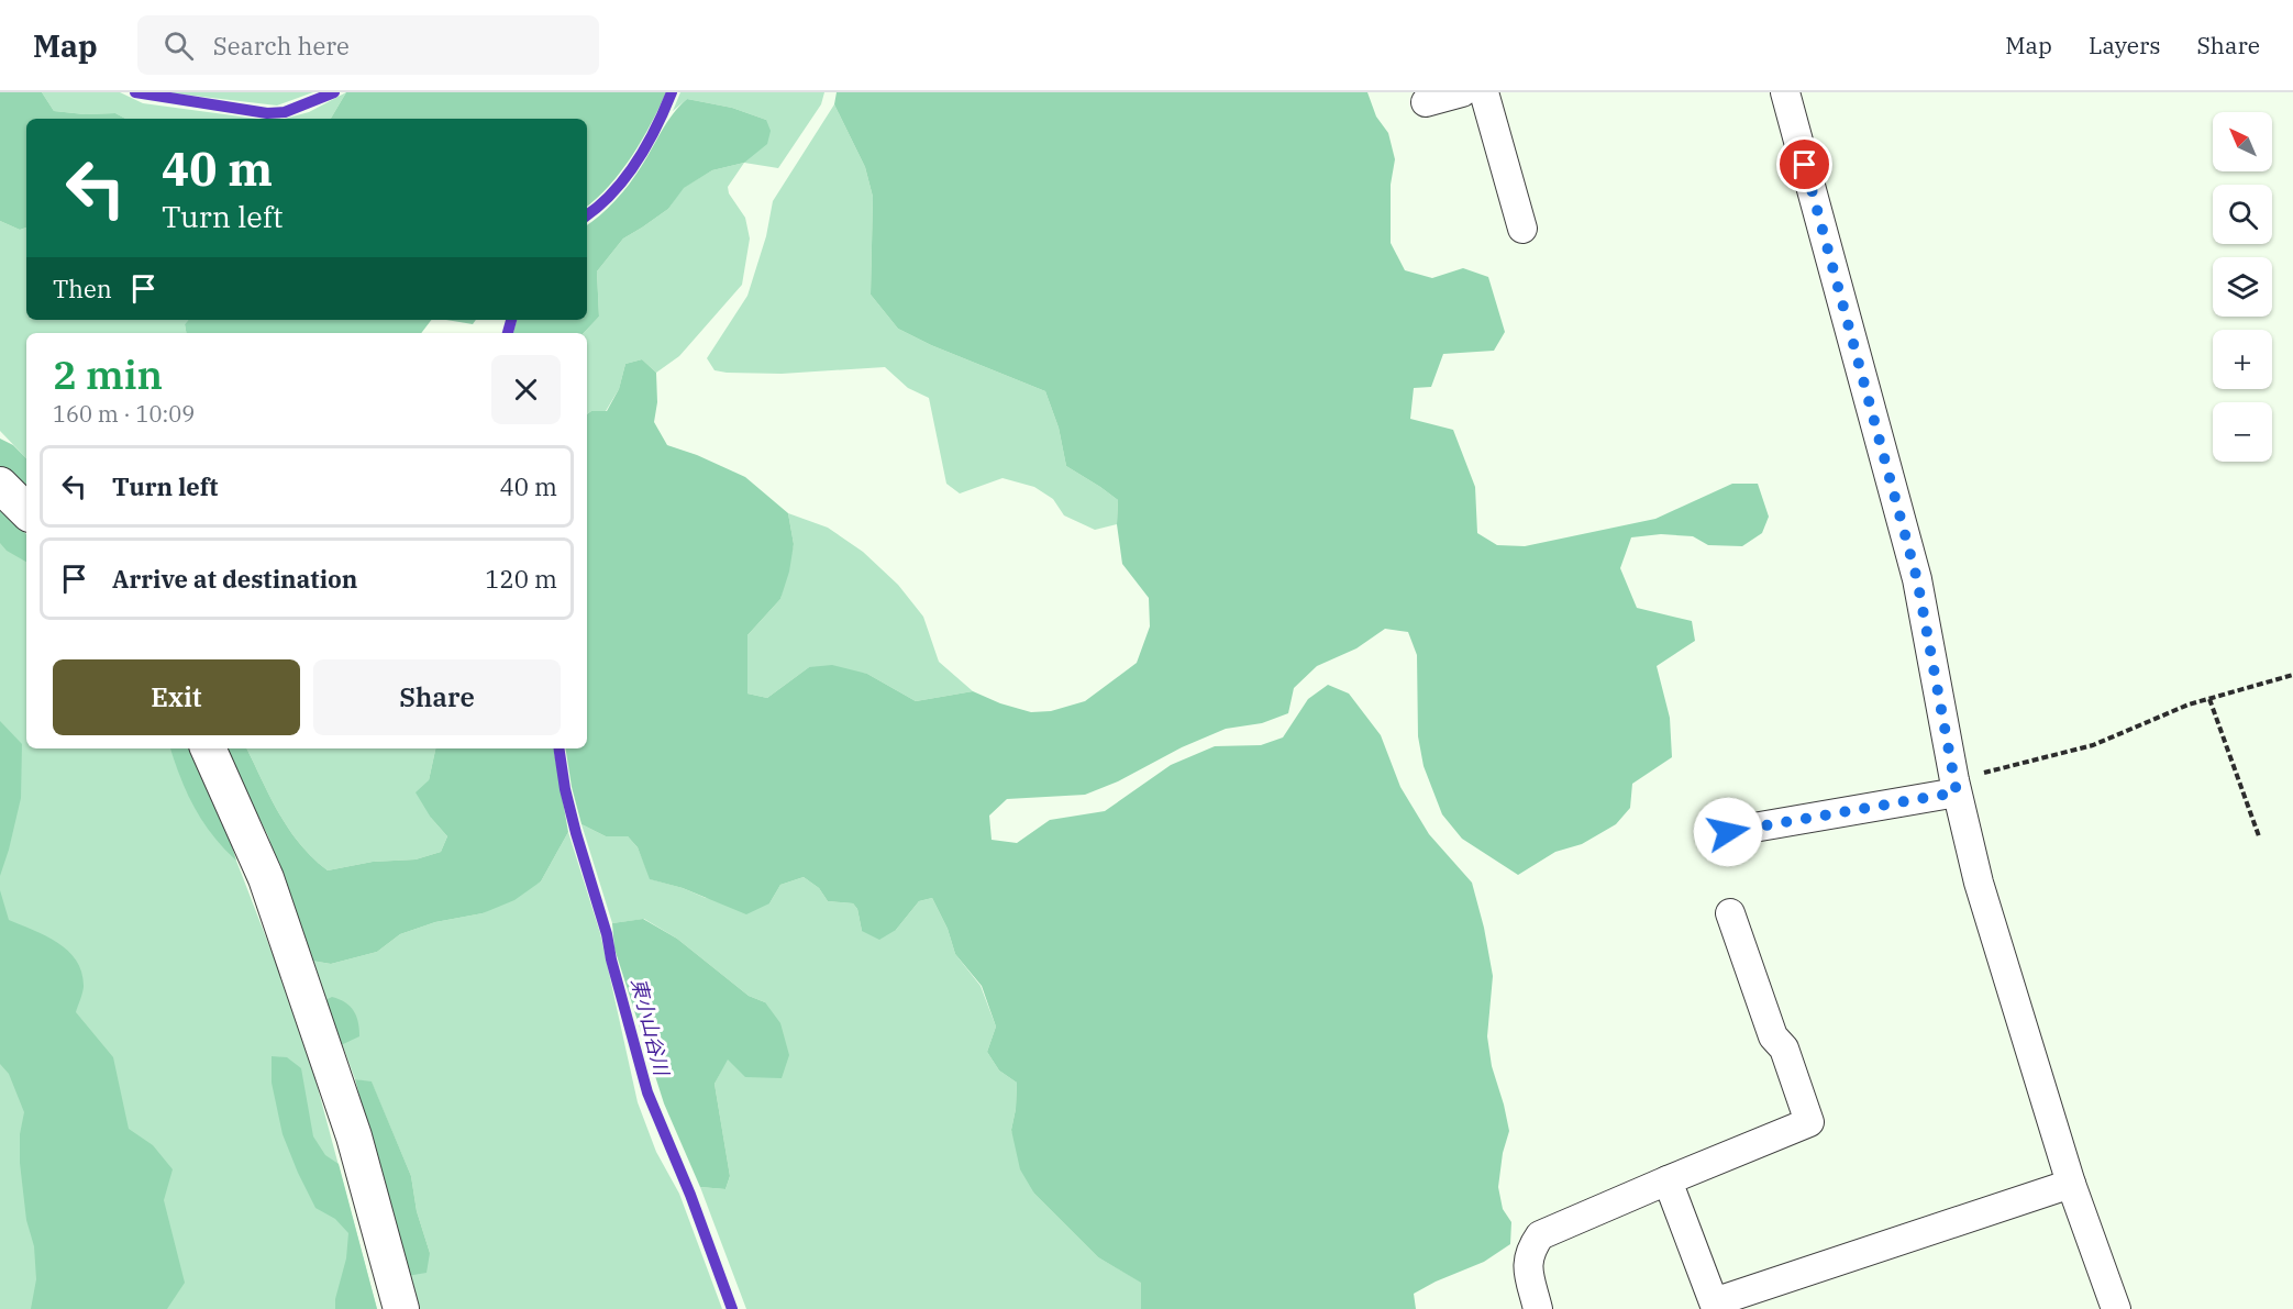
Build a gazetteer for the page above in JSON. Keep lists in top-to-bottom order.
{
  "water": ["東小山谷川"],
  "north": "top left",
  "page": {
    "header": "Map",
    "search": "Search here",
    "nav": ["Map", "Layers", "Share"],
    "map_buttons": ["+", "−"],
    "turn": ["40 m", "Turn left"],
    "then": "Then",
    "heading": ["2 min", "160 m · 10:09"],
    "list": [
      {
        "name": "Turn left",
        "value": "40 m"
      },
      {
        "name": "Arrive at destination",
        "value": "120 m"
      }
    ],
    "buttons": ["Exit", "Share"]
  }
}
